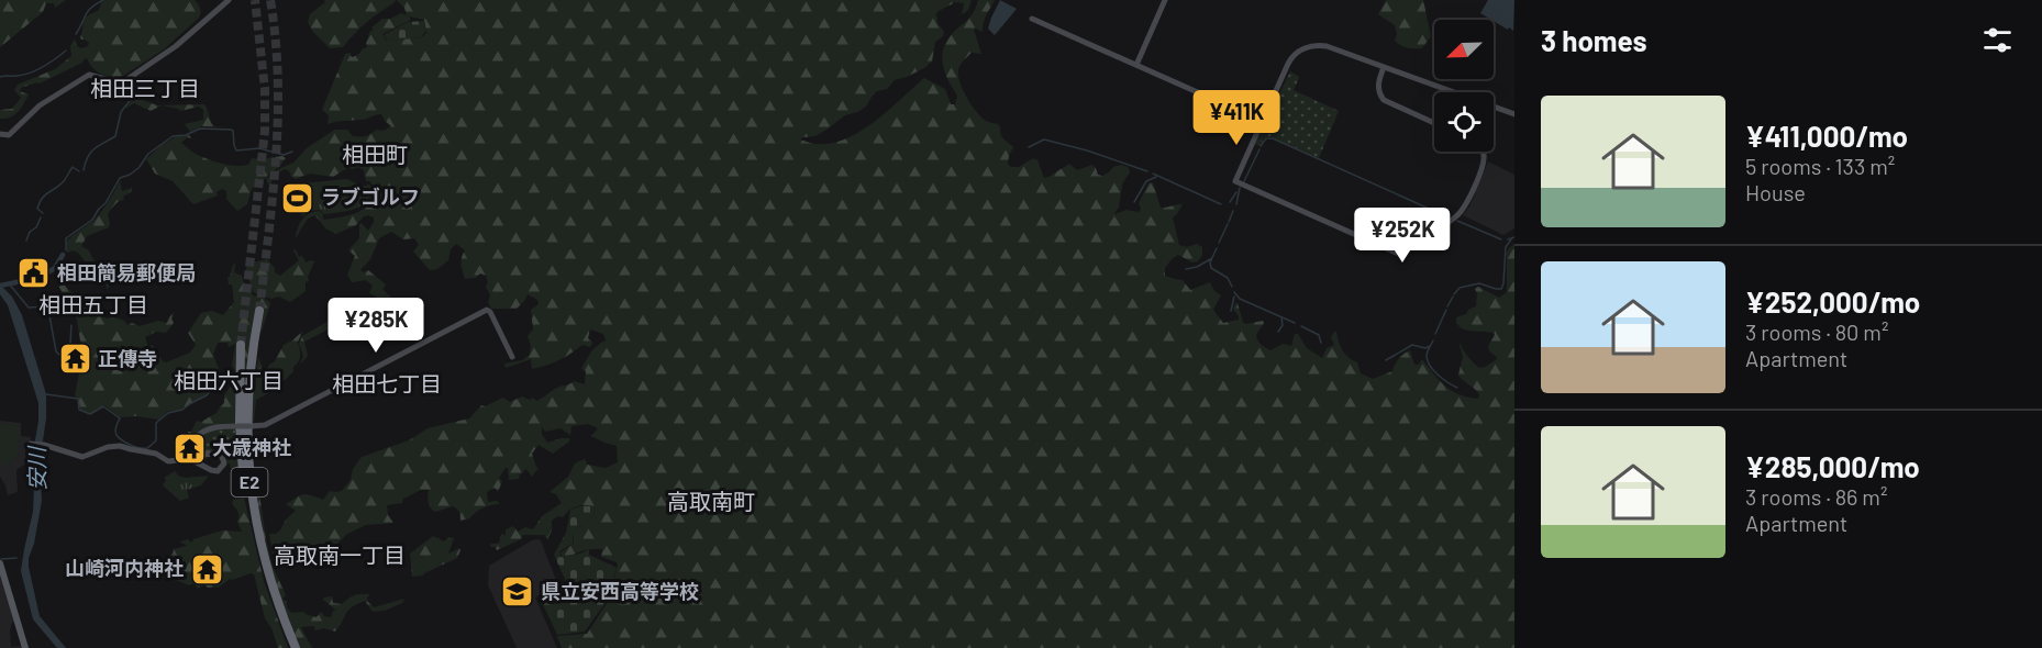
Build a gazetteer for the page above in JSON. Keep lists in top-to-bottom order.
{
  "streets": {
    "highway": ["E2"]
  },
  "districts": [
    "相田三丁目",
    "相田町",
    "相田五丁目",
    "相田六丁目",
    "相田七丁目",
    "高取南町",
    "高取南一丁目"
  ],
  "water": ["安川"],
  "places": {
    "sports": ["ラブゴルフ"],
    "public building": ["相田簡易郵便局"],
    "temple": ["正傳寺", "大歳神社", "山崎河内神社"],
    "school or university": ["県立安西高等学校"]
  },
  "north": "bottom left",
  "page": {
    "heading": "3 homes",
    "list": [
      {
        "name": "¥411,000/mo",
        "note": "5 rooms · 133 m² · House"
      },
      {
        "name": "¥252,000/mo",
        "note": "3 rooms · 80 m² · Apartment"
      },
      {
        "name": "¥285,000/mo",
        "note": "3 rooms · 86 m² · Apartment"
      }
    ],
    "price": ["¥411K", "¥252K", "¥285K"]
  }
}
